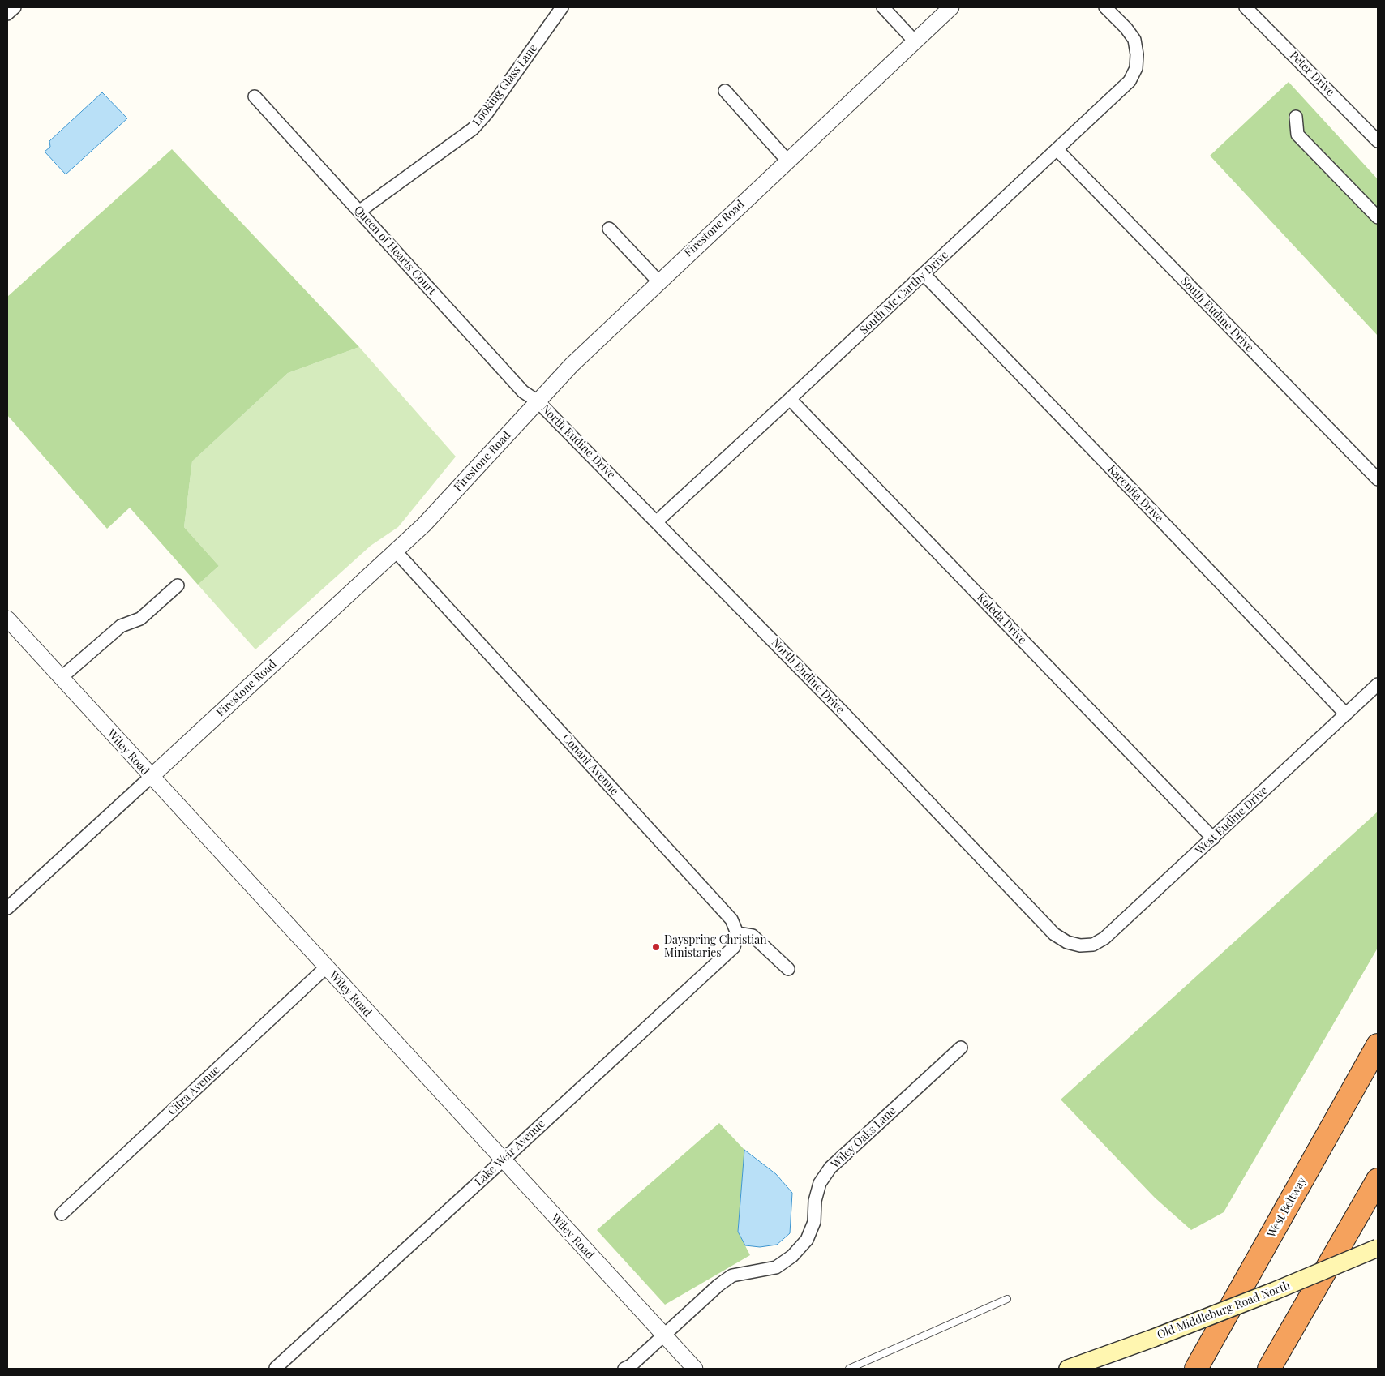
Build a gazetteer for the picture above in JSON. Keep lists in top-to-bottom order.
{
  "streets": {
    "highway": ["West Beltway"],
    "main road": ["Old Middleburg Road North"],
    "street": [
      "Peter Drive",
      "Looking Glass Lane",
      "Firestone Road",
      "Queen of Hearts Court",
      "South Mc Carthy Drive",
      "South Eudine Drive",
      "North Eudine Drive",
      "Karenita Drive",
      "Koleda Drive",
      "Wiley Road",
      "Conant Avenue",
      "West Eudine Drive",
      "Citra Avenue",
      "Wiley Oaks Lane",
      "Lake Weir Avenue"
    ]
  },
  "crossings": [
    ["Looking Glass Lane", "Queen of Hearts Court"],
    ["Firestone Road", "Queen of Hearts Court"],
    ["Firestone Road", "North Eudine Drive"],
    ["Firestone Road", "Wiley Road"],
    ["Firestone Road", "Conant Avenue"],
    ["Queen of Hearts Court", "North Eudine Drive"],
    ["South Mc Carthy Drive", "South Eudine Drive"],
    ["South Mc Carthy Drive", "North Eudine Drive"],
    ["South Mc Carthy Drive", "Karenita Drive"],
    ["South Mc Carthy Drive", "Koleda Drive"],
    ["North Eudine Drive", "West Eudine Drive"],
    ["Karenita Drive", "West Eudine Drive"],
    ["Koleda Drive", "West Eudine Drive"],
    ["Wiley Road", "Citra Avenue"],
    ["Wiley Road", "Wiley Oaks Lane"],
    ["Wiley Road", "Lake Weir Avenue"],
    ["Conant Avenue", "Lake Weir Avenue"]
  ],
  "places": ["Dayspring Christian Ministaries"]
}
